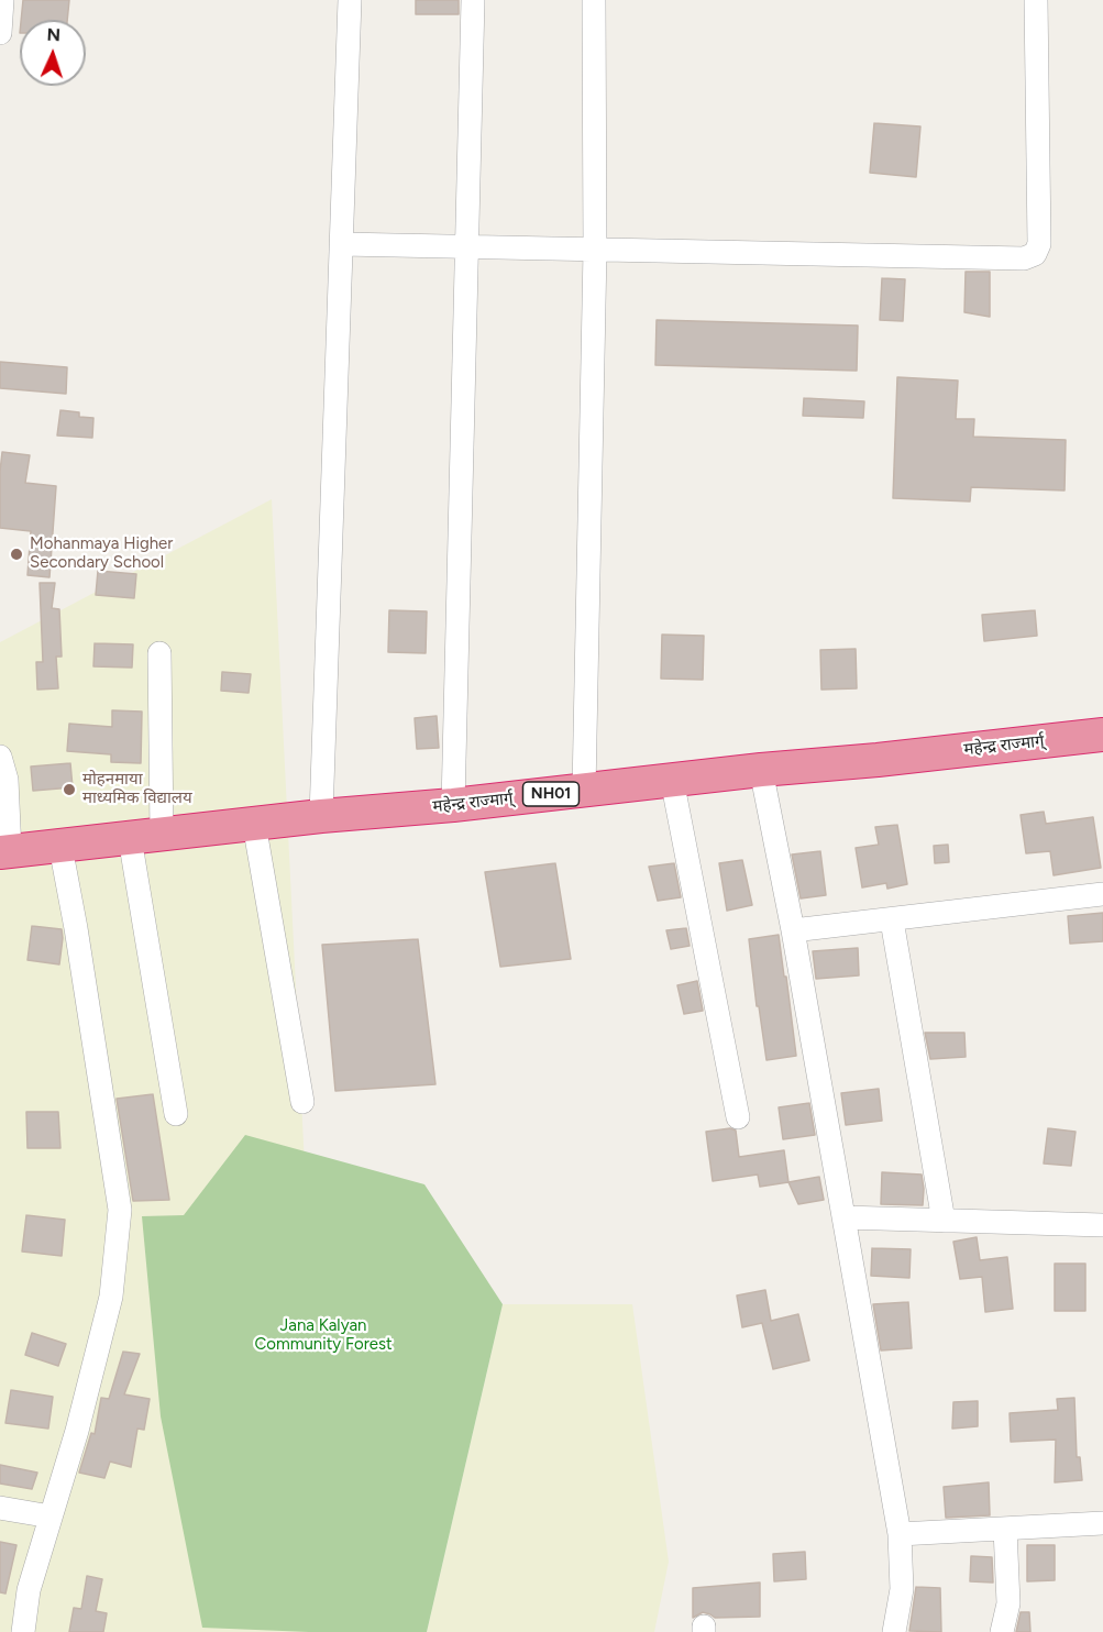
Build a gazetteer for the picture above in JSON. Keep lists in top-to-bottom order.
{
  "streets": {
    "highway": ["महेन्द्र राज्मार्ग्", "NH01"]
  },
  "parks": ["Jana Kalyan Community Forest"],
  "places": ["Mohanmaya Higher Secondary School", "मोहनमाया माध्यमिक विद्यालय"],
  "north": "top"
}
